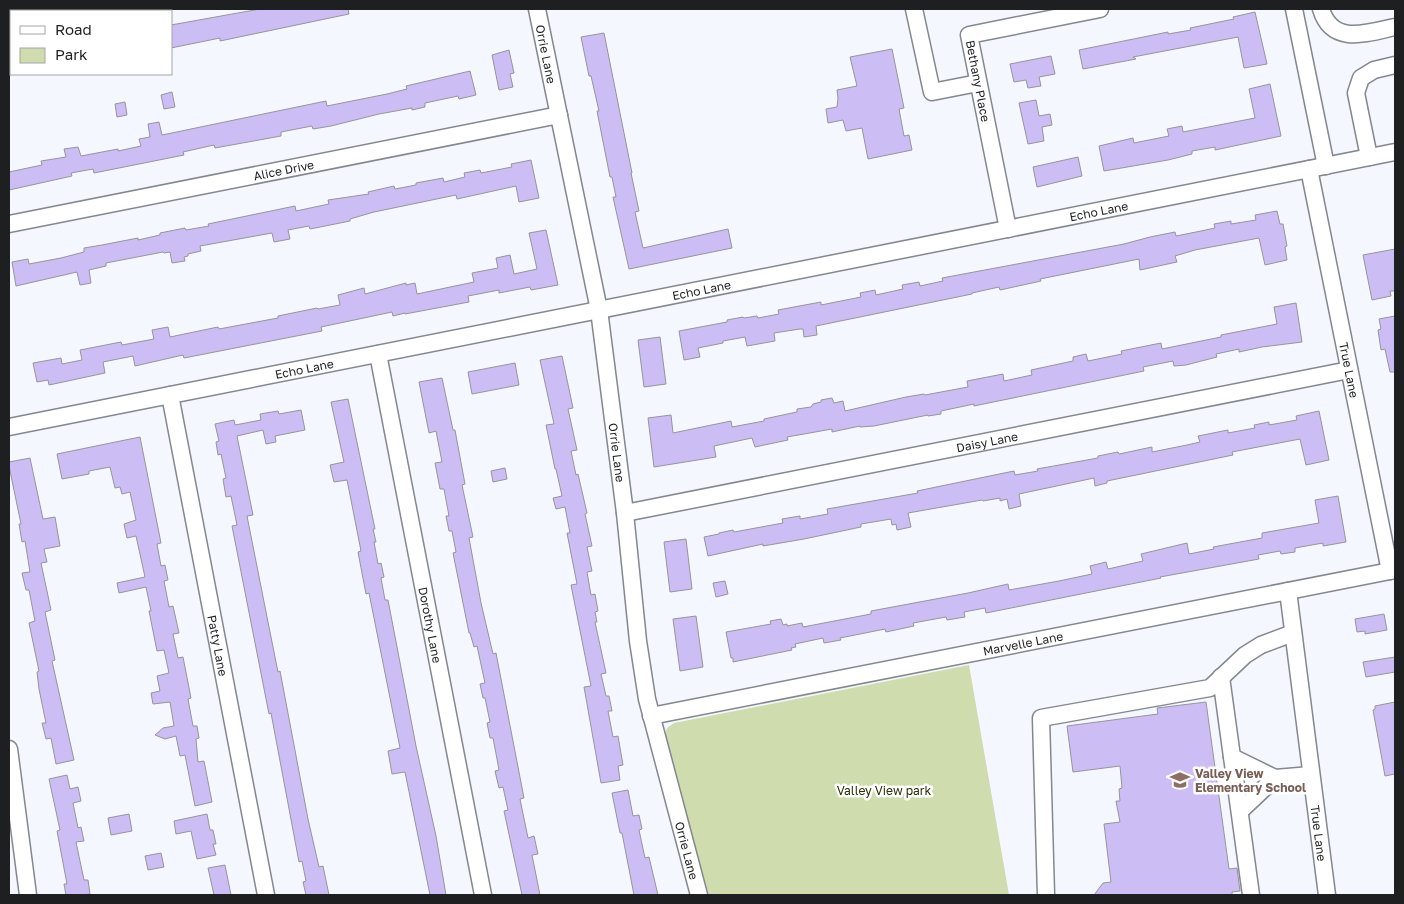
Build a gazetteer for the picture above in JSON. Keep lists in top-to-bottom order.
{
  "streets": {
    "street": [
      "Orrie Lane",
      "Bethany Place",
      "Alice Drive",
      "Echo Lane",
      "True Lane",
      "Daisy Lane",
      "Dorothy Lane",
      "Marvelle Lane",
      "Patty Lane"
    ]
  },
  "crossings": [
    ["Orrie Lane", "Alice Drive"],
    ["Orrie Lane", "Echo Lane"],
    ["Orrie Lane", "Daisy Lane"],
    ["Orrie Lane", "Marvelle Lane"],
    ["Bethany Place", "Echo Lane"],
    ["Echo Lane", "True Lane"],
    ["Echo Lane", "Dorothy Lane"],
    ["Echo Lane", "Patty Lane"],
    ["True Lane", "Daisy Lane"],
    ["True Lane", "Marvelle Lane"]
  ],
  "parks": ["Valley View park"],
  "places": {
    "school or university": ["Valley View Elementary School"]
  },
  "legend": ["Road", "Park"]
}
